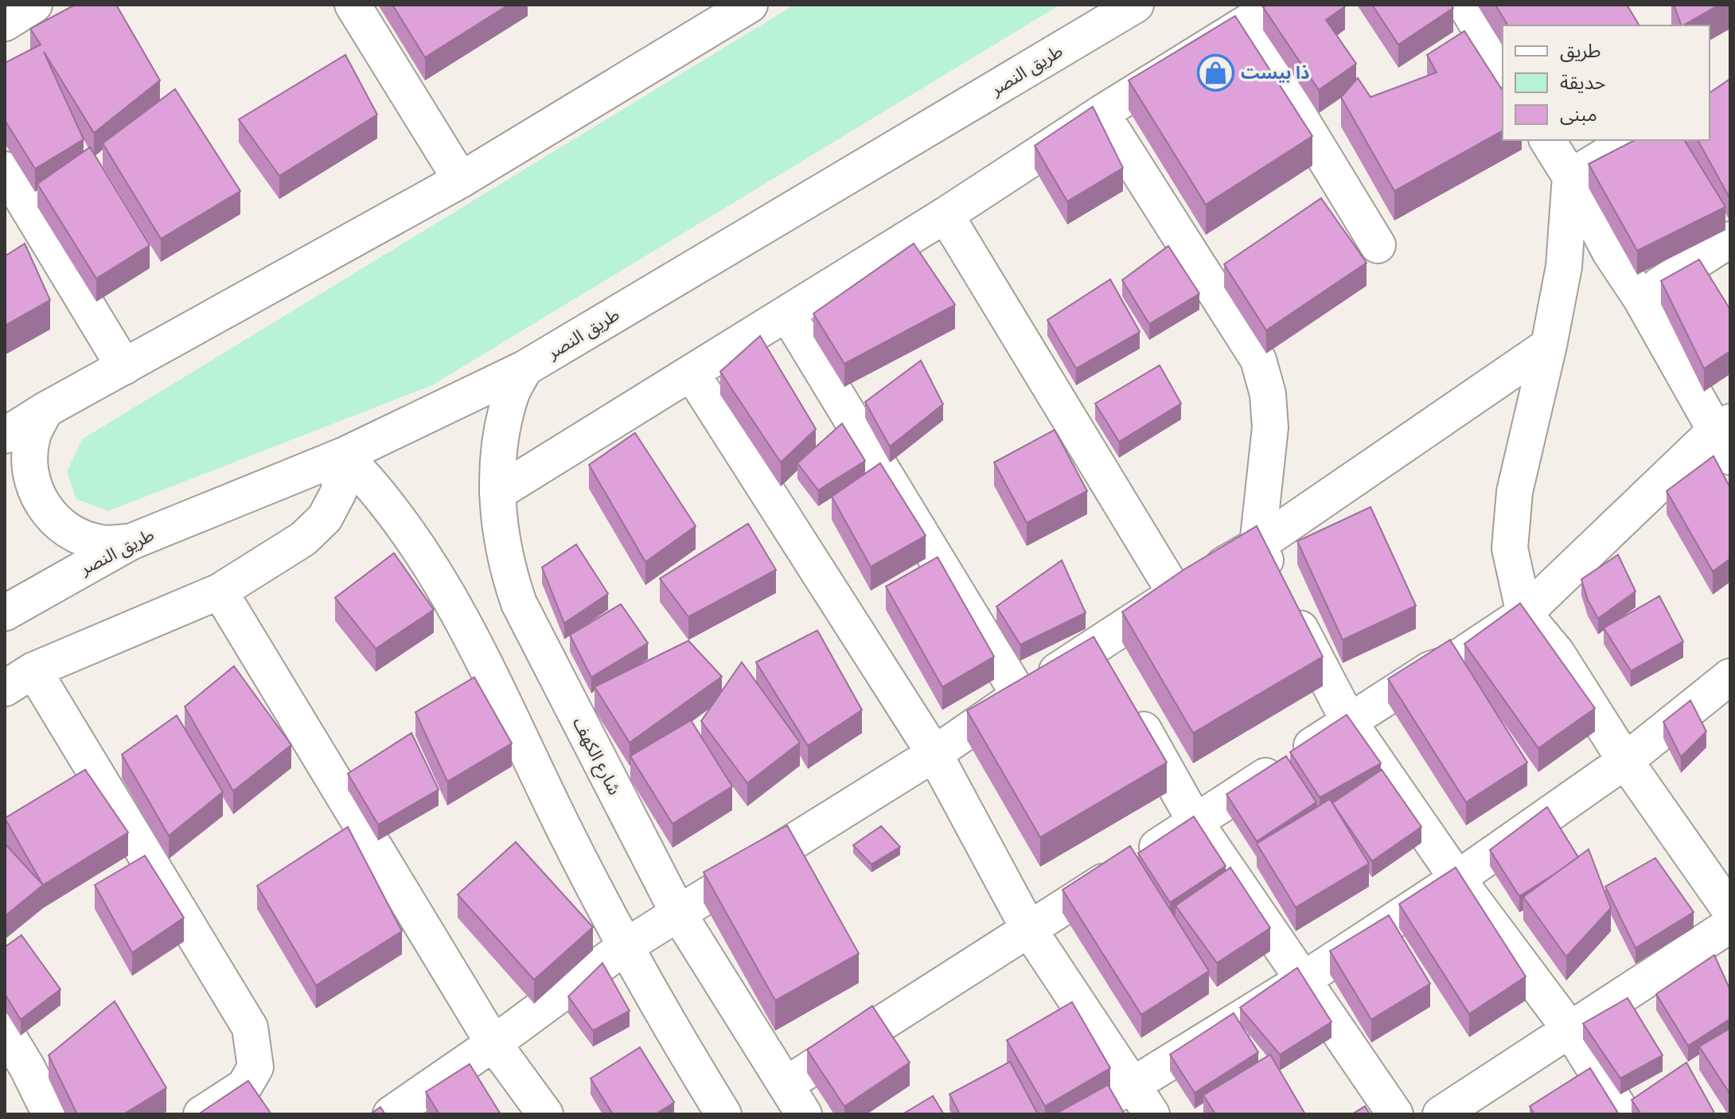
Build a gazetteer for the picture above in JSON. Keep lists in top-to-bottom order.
{
  "streets": {
    "street": ["طريق النصر", "شارع الكهف"]
  },
  "crossings": [
    ["طريق النصر", "شارع الكهف"]
  ],
  "places": {
    "shop": ["ذا بيست"]
  },
  "legend": ["طريق", "حديقة", "مبنى"]
}
